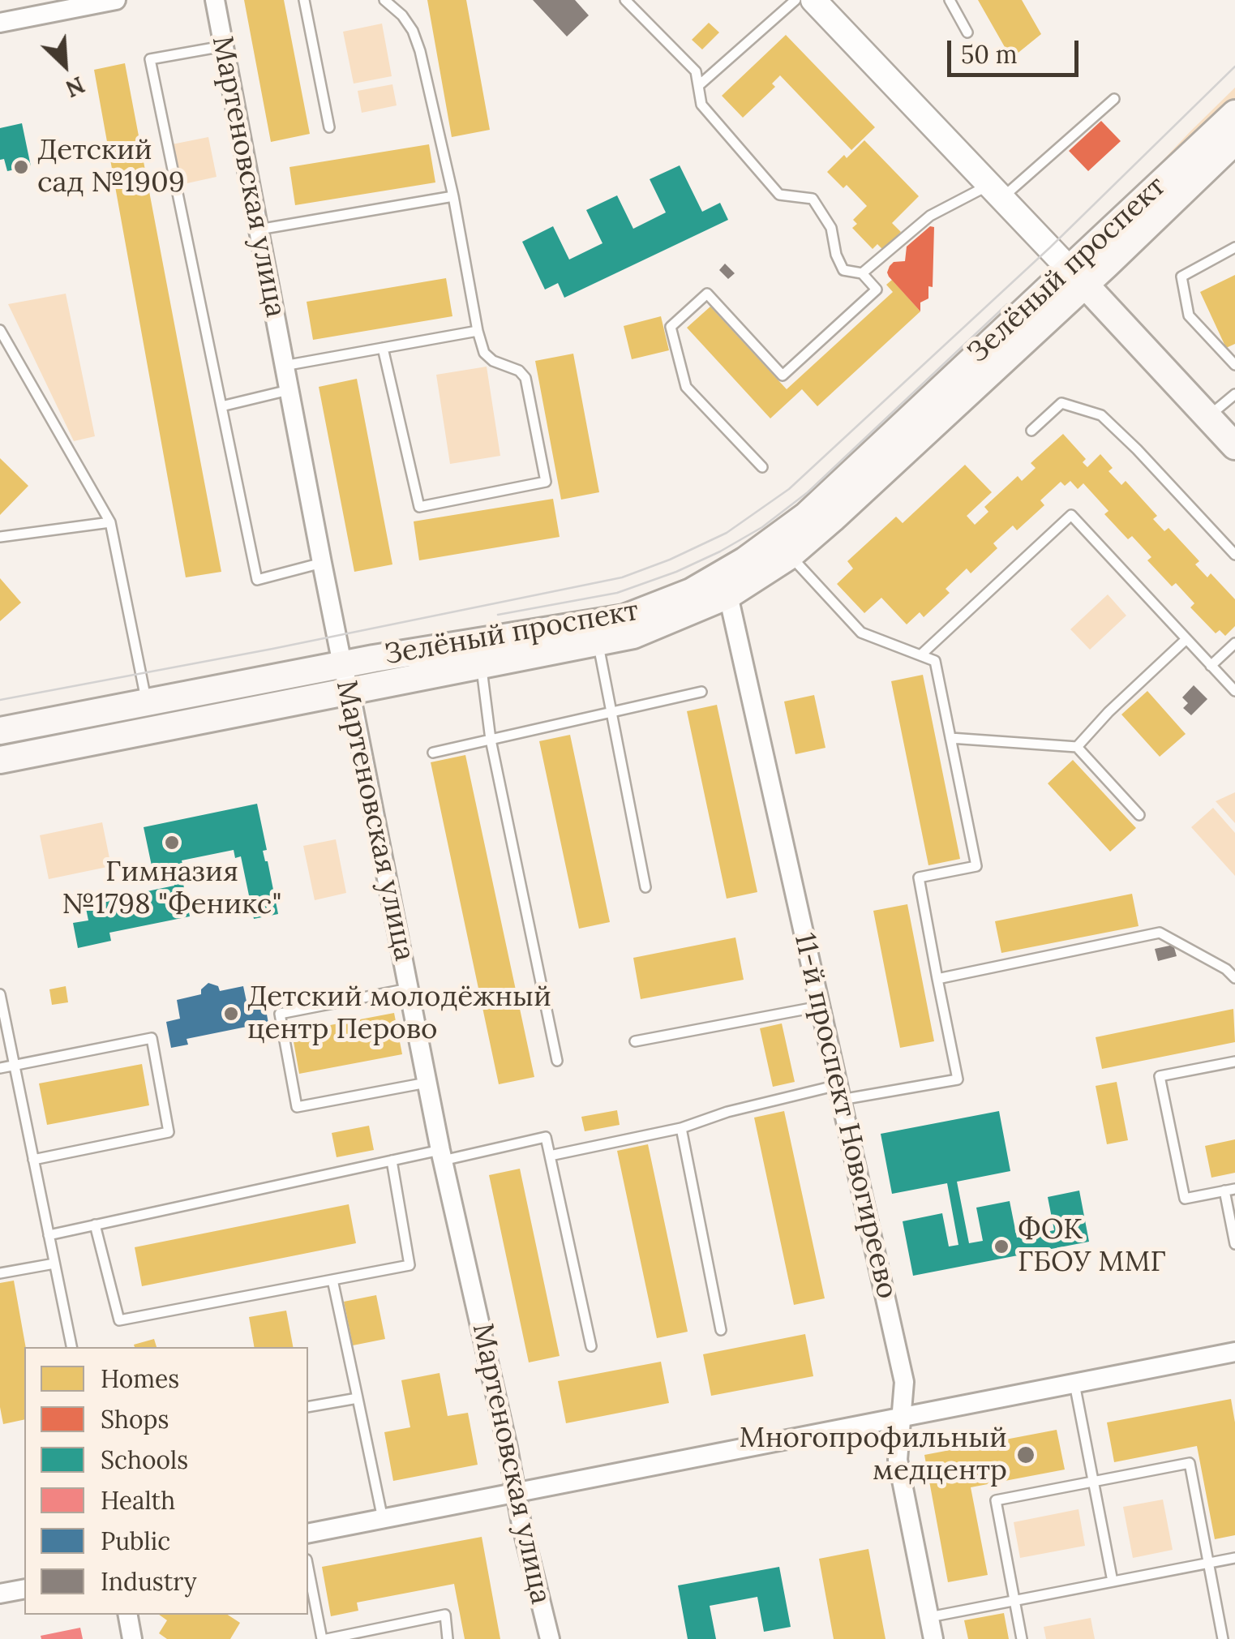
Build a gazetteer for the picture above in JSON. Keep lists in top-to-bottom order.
{
  "streets": {
    "main road": ["Зелёный проспект"],
    "street": ["Мартеновская улица", "11-й проспект Новогиреево"]
  },
  "crossings": [
    ["Мартеновская улица", "Зелёный проспект"],
    ["Зелёный проспект", "11-й проспект Новогиреево"]
  ],
  "places": [
    "Детский сад №1909",
    "Гимназия №1798 \"Феникс\"",
    "Детский молодёжный центр Перово",
    "ФОК ГБОУ ММГ",
    "Многопрофильный медцентр"
  ],
  "legend": [
    "Homes",
    "Shops",
    "Schools",
    "Health",
    "Public",
    "Industry"
  ],
  "scale_bar": "50 m",
  "north": "bottom right"
}
